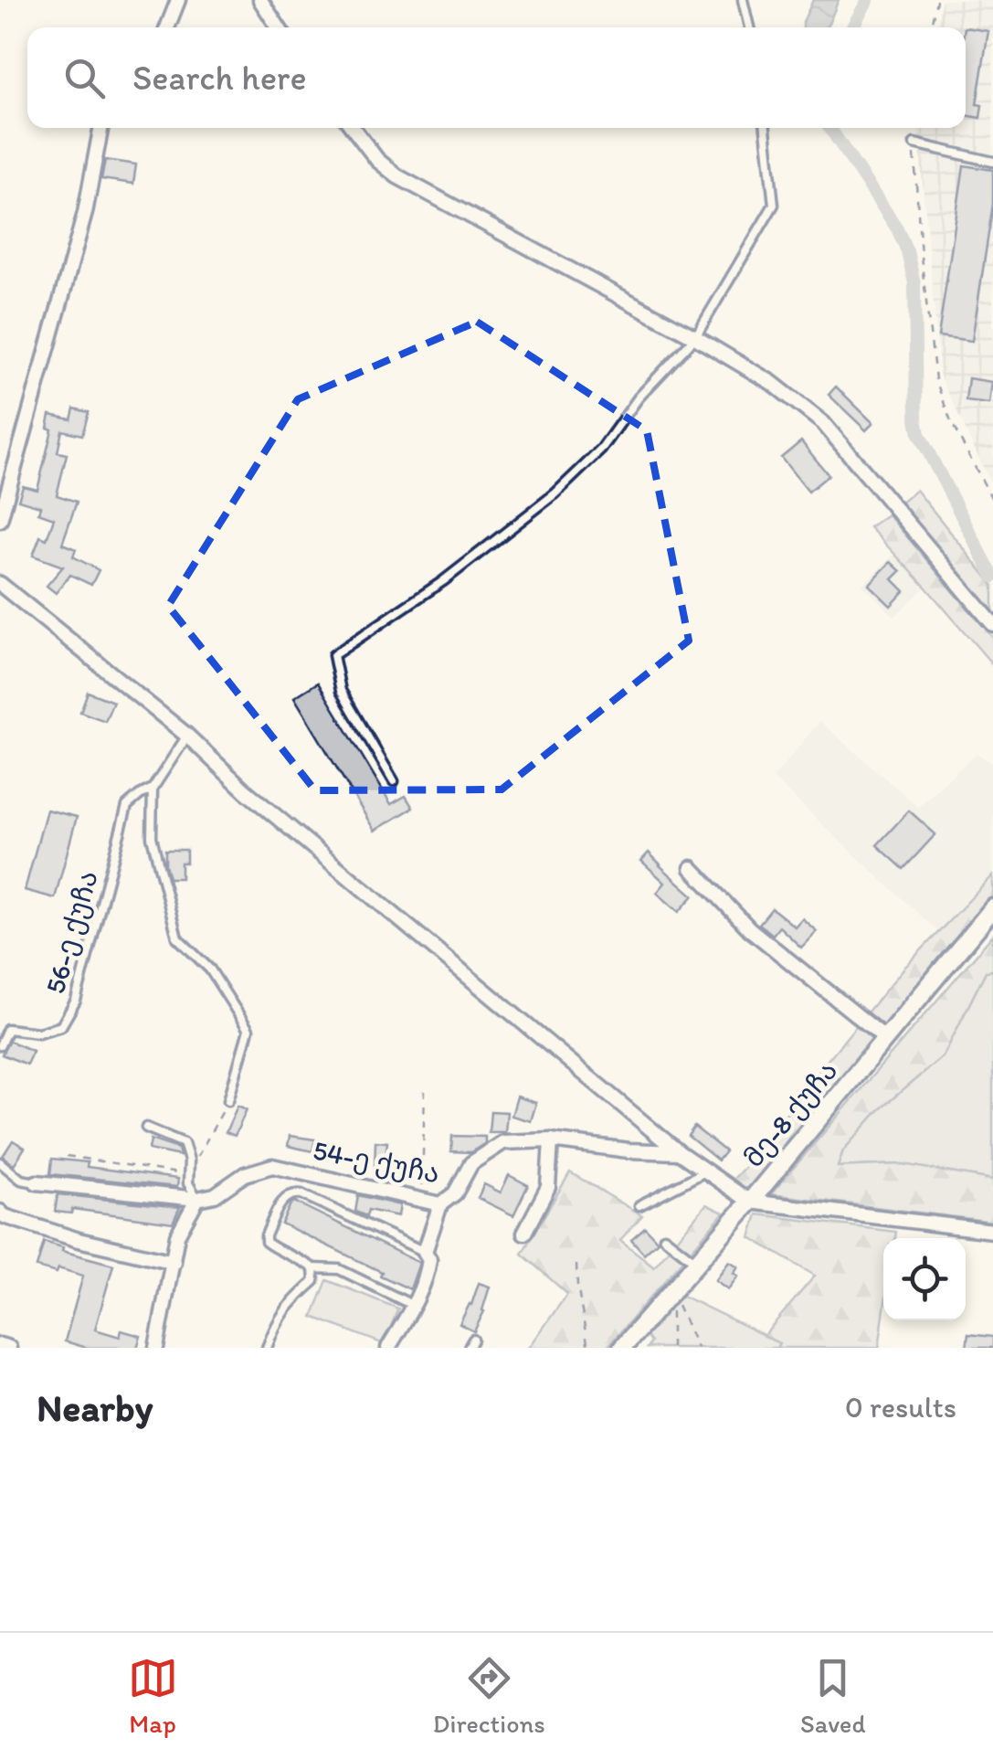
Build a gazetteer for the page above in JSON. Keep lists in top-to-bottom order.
{
  "streets": {
    "street": ["მე-8 ქუჩა", "54-ე ქუჩა"],
    "lane": ["56-ე ქუჩა"]
  },
  "page": {
    "search": "Search here",
    "heading": ["Nearby", "0 results"],
    "nav": ["Map", "Directions", "Saved"]
  }
}
